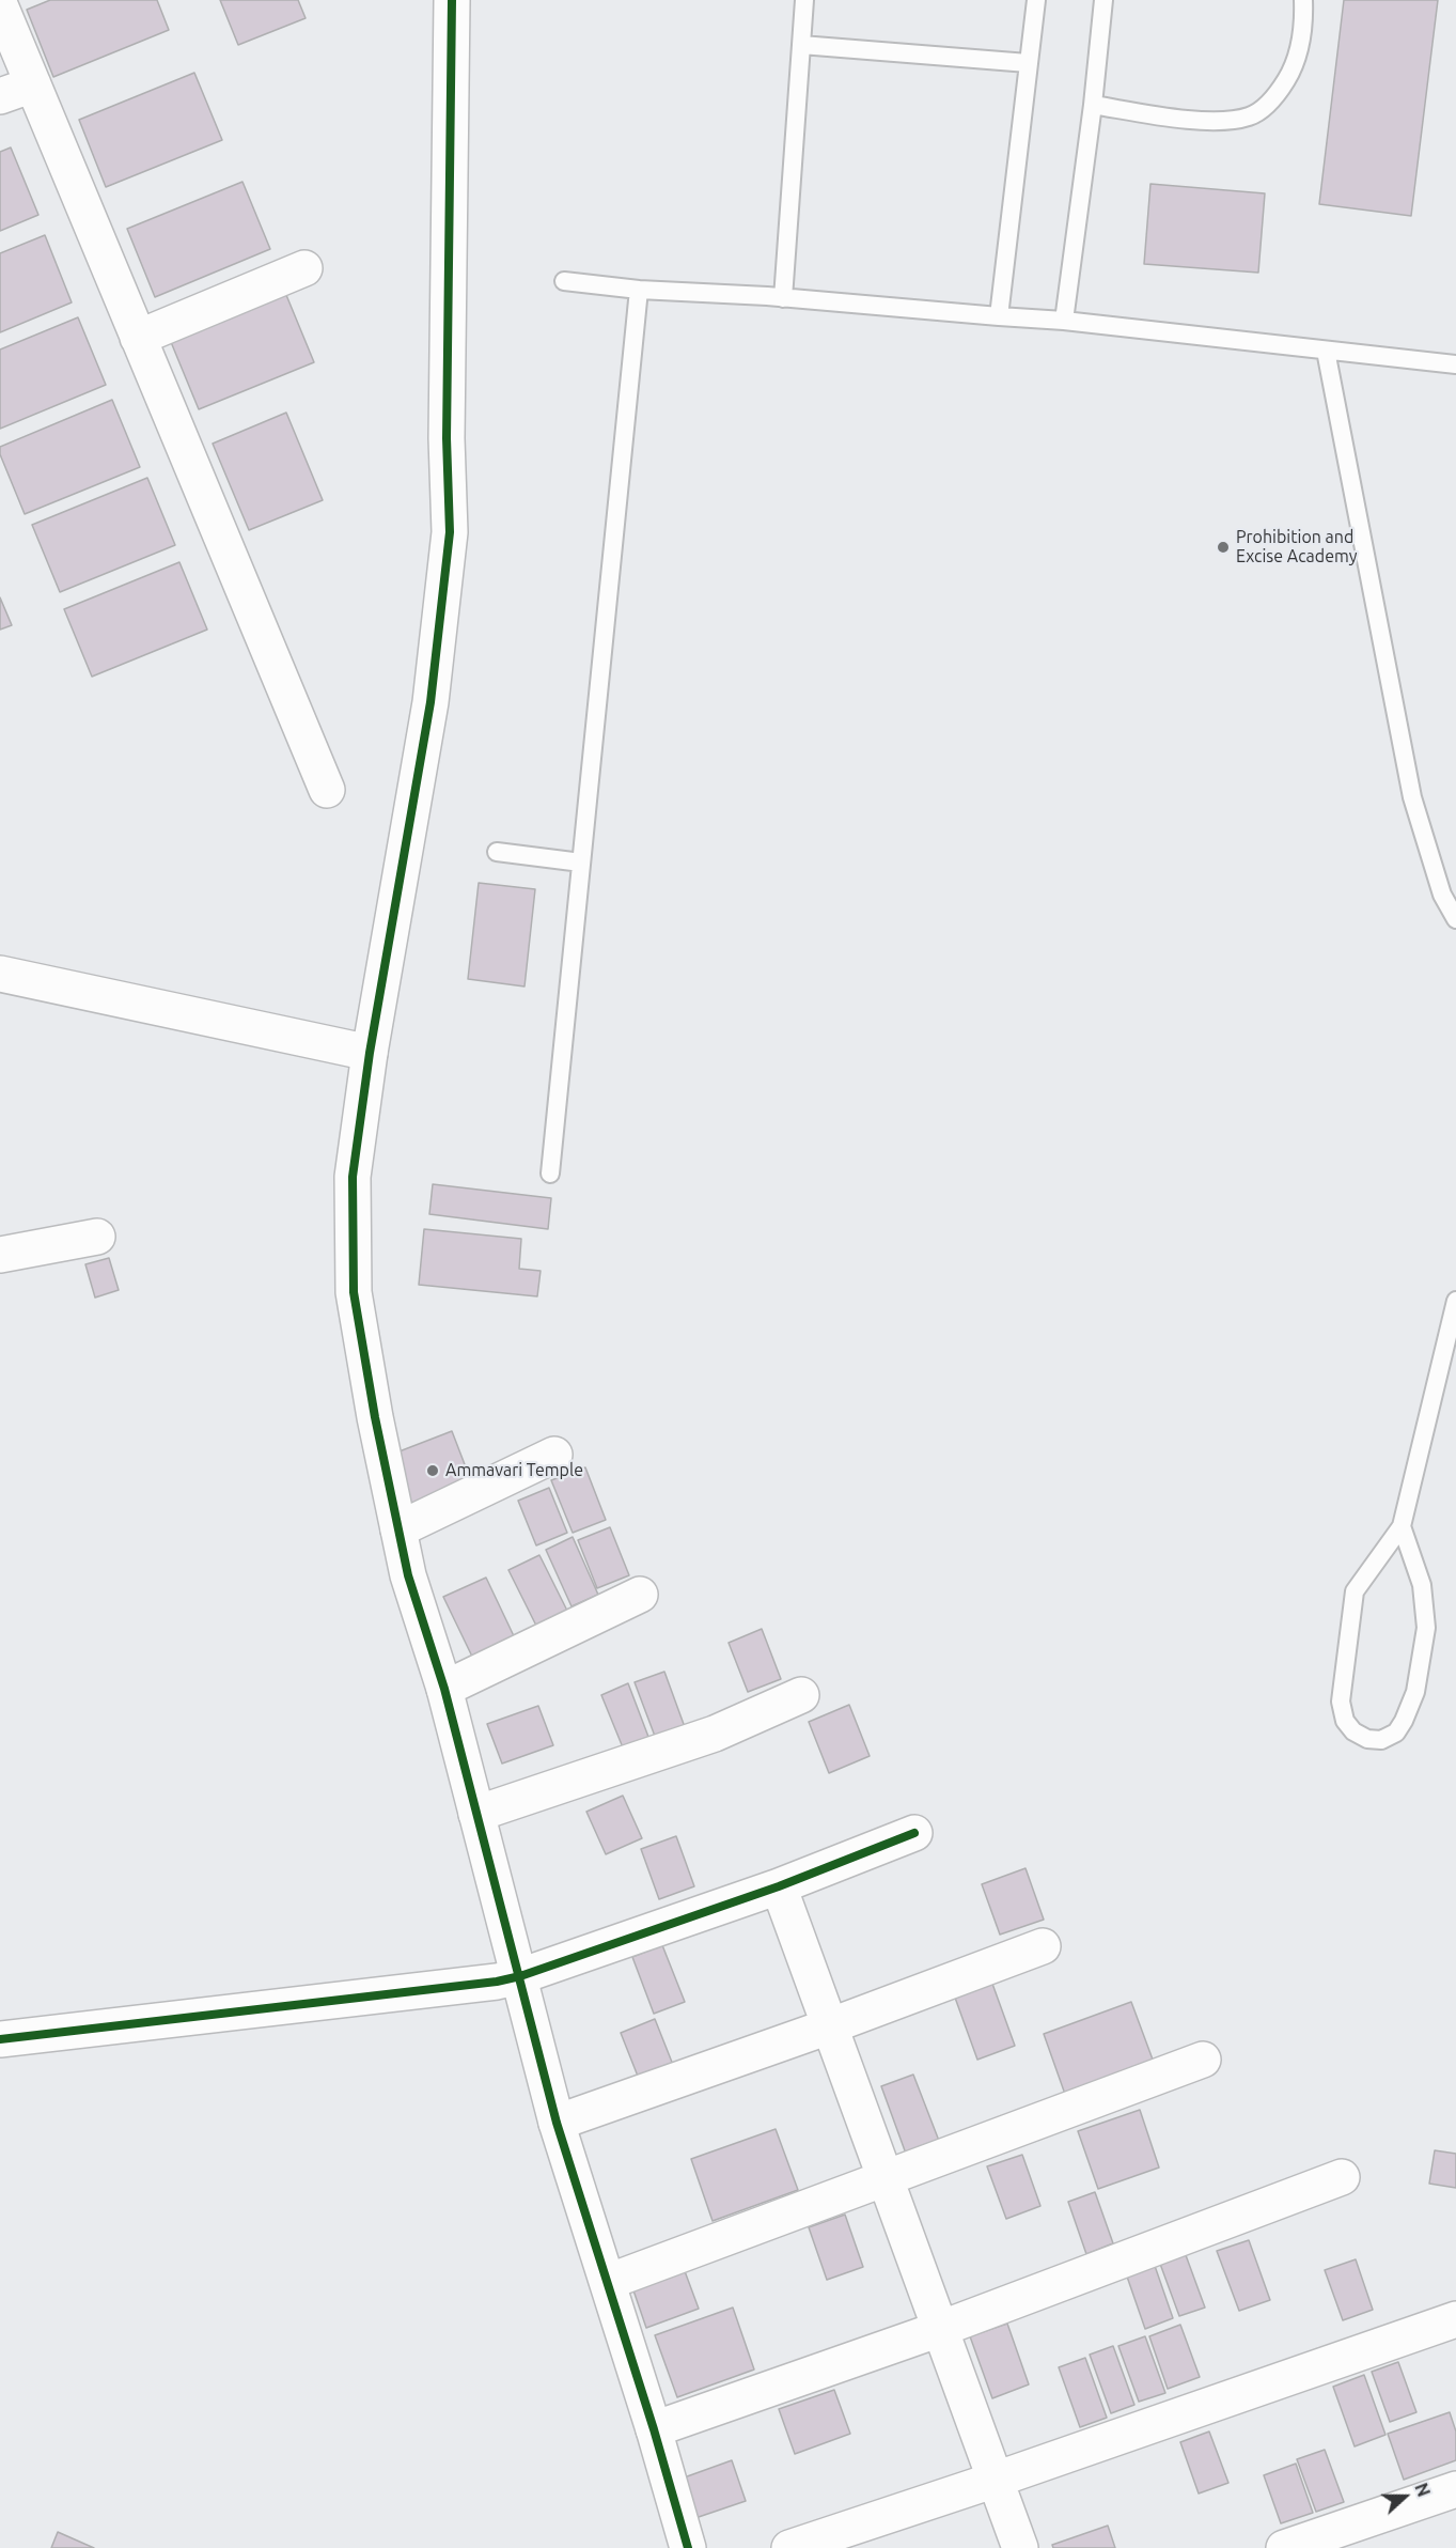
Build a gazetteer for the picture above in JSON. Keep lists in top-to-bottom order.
{
  "places": ["Prohibition and Excise Academy", "Ammavari Temple"],
  "north": "right"
}
